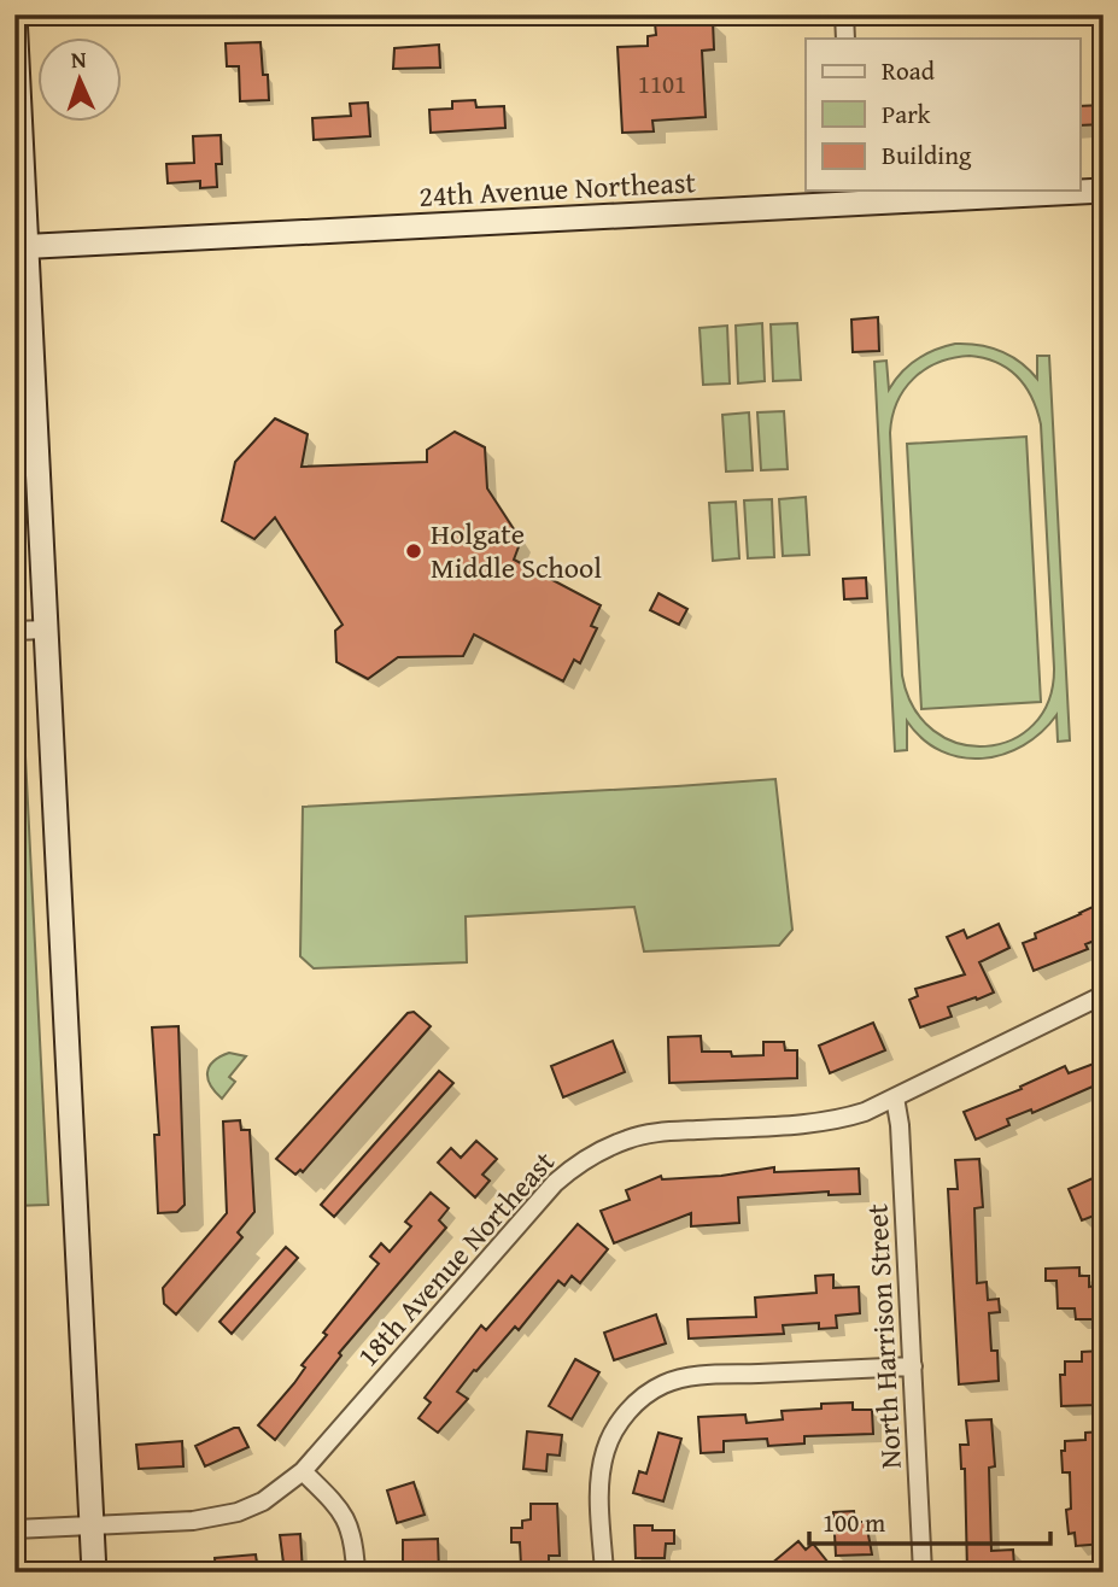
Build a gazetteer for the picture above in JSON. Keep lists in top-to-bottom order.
{
  "streets": {
    "street": ["24th Avenue Northeast", "18th Avenue Northeast", "North Harrison Street"]
  },
  "crossings": [
    ["18th Avenue Northeast", "North Harrison Street"]
  ],
  "places": ["Holgate Middle School"],
  "house_numbers": ["1101"],
  "legend": ["Road", "Park", "Building"],
  "scale_bar": "100 m",
  "north": "top"
}
